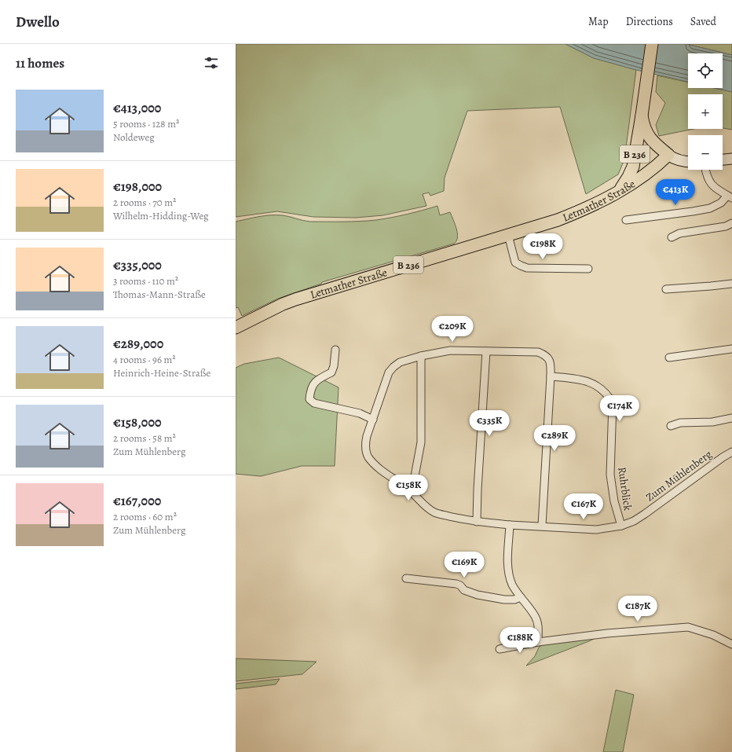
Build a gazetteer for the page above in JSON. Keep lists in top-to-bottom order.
{
  "streets": {
    "main road": ["B 236", "Letmather Straße"],
    "street": ["Zum Mühlenberg", "Ruhrblick"]
  },
  "crossings": [
    ["B 236", "Letmather Straße"],
    ["Zum Mühlenberg", "Ruhrblick"]
  ],
  "page": {
    "header": "Dwello",
    "nav": ["Map", "Directions", "Saved"],
    "heading": "11 homes",
    "map_buttons": ["+", "−"],
    "list": [
      {
        "name": "€413,000",
        "note": "5 rooms · 128 m² · Noldeweg"
      },
      {
        "name": "€198,000",
        "note": "2 rooms · 70 m² · Wilhelm-Hidding-Weg"
      },
      {
        "name": "€335,000",
        "note": "3 rooms · 110 m² · Thomas-Mann-Straße"
      },
      {
        "name": "€289,000",
        "note": "4 rooms · 96 m² · Heinrich-Heine-Straße"
      },
      {
        "name": "€158,000",
        "note": "2 rooms · 58 m² · Zum Mühlenberg"
      },
      {
        "name": "€167,000",
        "note": "2 rooms · 60 m² · Zum Mühlenberg"
      }
    ],
    "price": [
      "€413K",
      "€198K",
      "€209K",
      "€174K",
      "€335K",
      "€289K",
      "€158K",
      "€167K",
      "€169K",
      "€187K",
      "€188K"
    ]
  }
}
